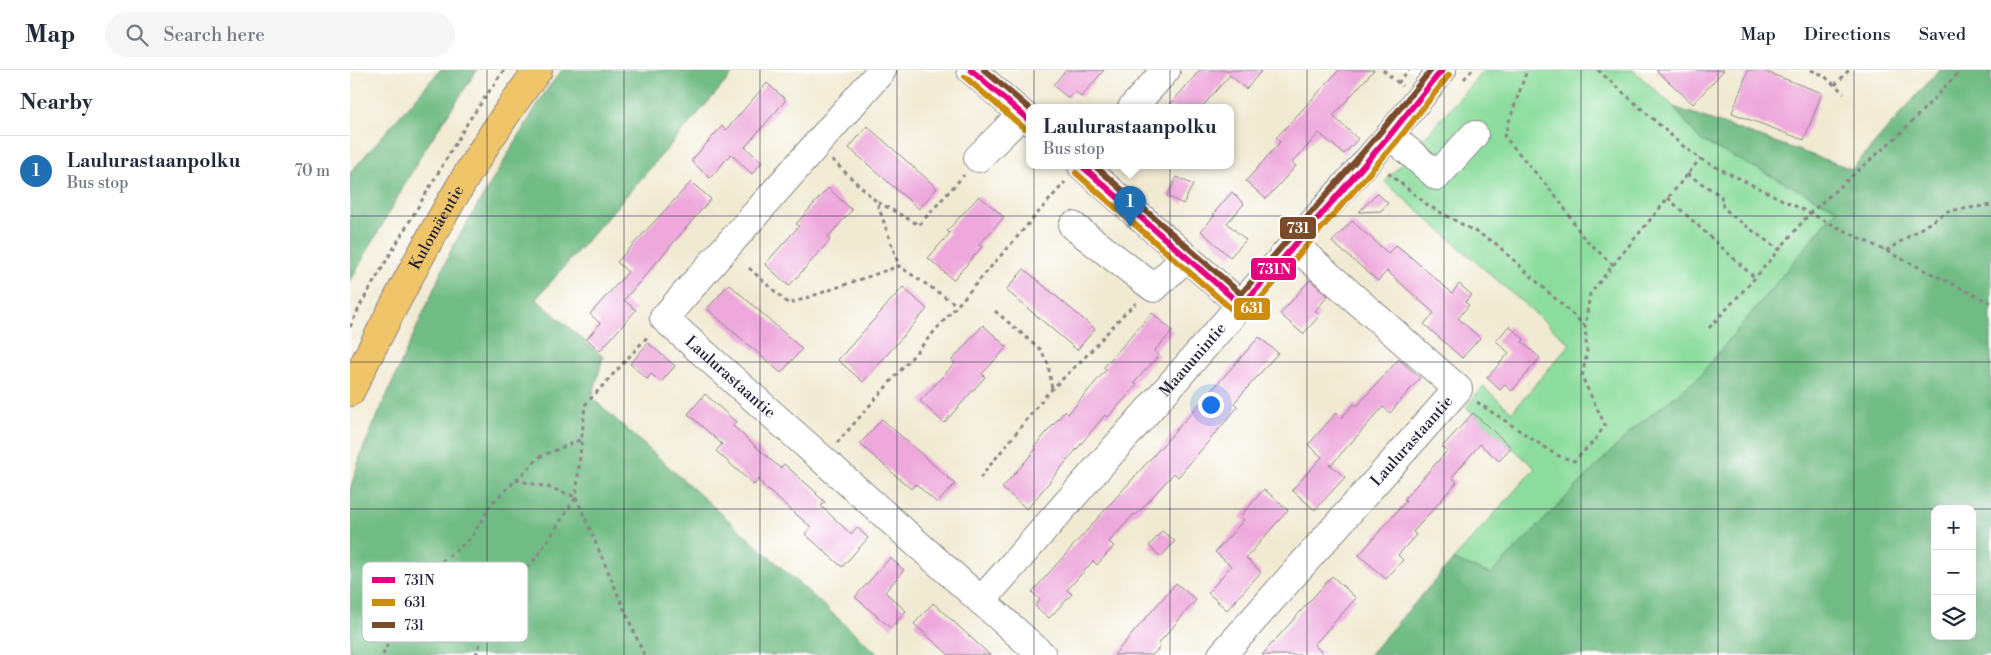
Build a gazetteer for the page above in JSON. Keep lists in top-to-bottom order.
{
  "streets": {
    "main road": ["Kulomäentie"],
    "street": ["Maauunintie", "Laulurastaantie"]
  },
  "crossings": [
    ["Maauunintie", "Laulurastaantie"]
  ],
  "lines": ["transit line 731N", "transit line 731", "transit line 631"],
  "legend": ["731N", "631", "731"],
  "page": {
    "header": "Map",
    "search": "Search here",
    "nav": ["Map", "Directions", "Saved"],
    "heading": "Nearby",
    "popup": ["Laulurastaanpolku", "Bus stop"],
    "list": [
      {
        "mark": "1",
        "name": "Laulurastaanpolku",
        "note": "Bus stop",
        "value": "70 m"
      }
    ],
    "pins": "1",
    "map_buttons": ["+", "−"]
  }
}
